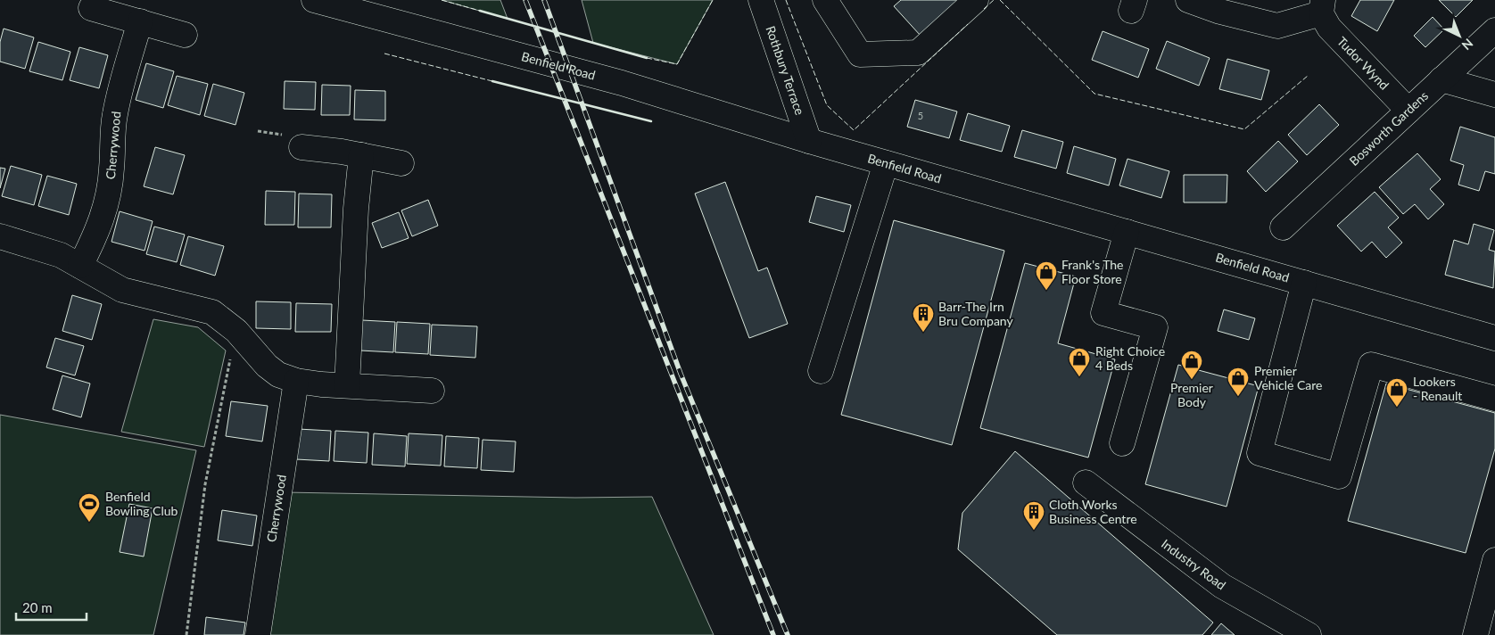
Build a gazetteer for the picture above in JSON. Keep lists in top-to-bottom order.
{
  "streets": {
    "street": [
      "Tudor Wynd",
      "Benfield Road",
      "Rothbury Terrace",
      "Bosworth Gardens",
      "Cherrywood",
      "Industry Road"
    ]
  },
  "crossings": [
    ["Tudor Wynd", "Bosworth Gardens"],
    ["Benfield Road", "Rothbury Terrace"]
  ],
  "places": {
    "shop": [
      "Frank's The Floor Store",
      "Right Choice 4 Beds",
      "Premier Body",
      "Premier Vehicle Care",
      "Lookers - Renault"
    ],
    "building": ["Barr-The Irn Bru Company", "Cloth Works Business Centre"],
    "sports": ["Benfield Bowling Club"]
  },
  "house_numbers": ["5"],
  "scale_bar": "20 m",
  "north": "bottom right"
}
